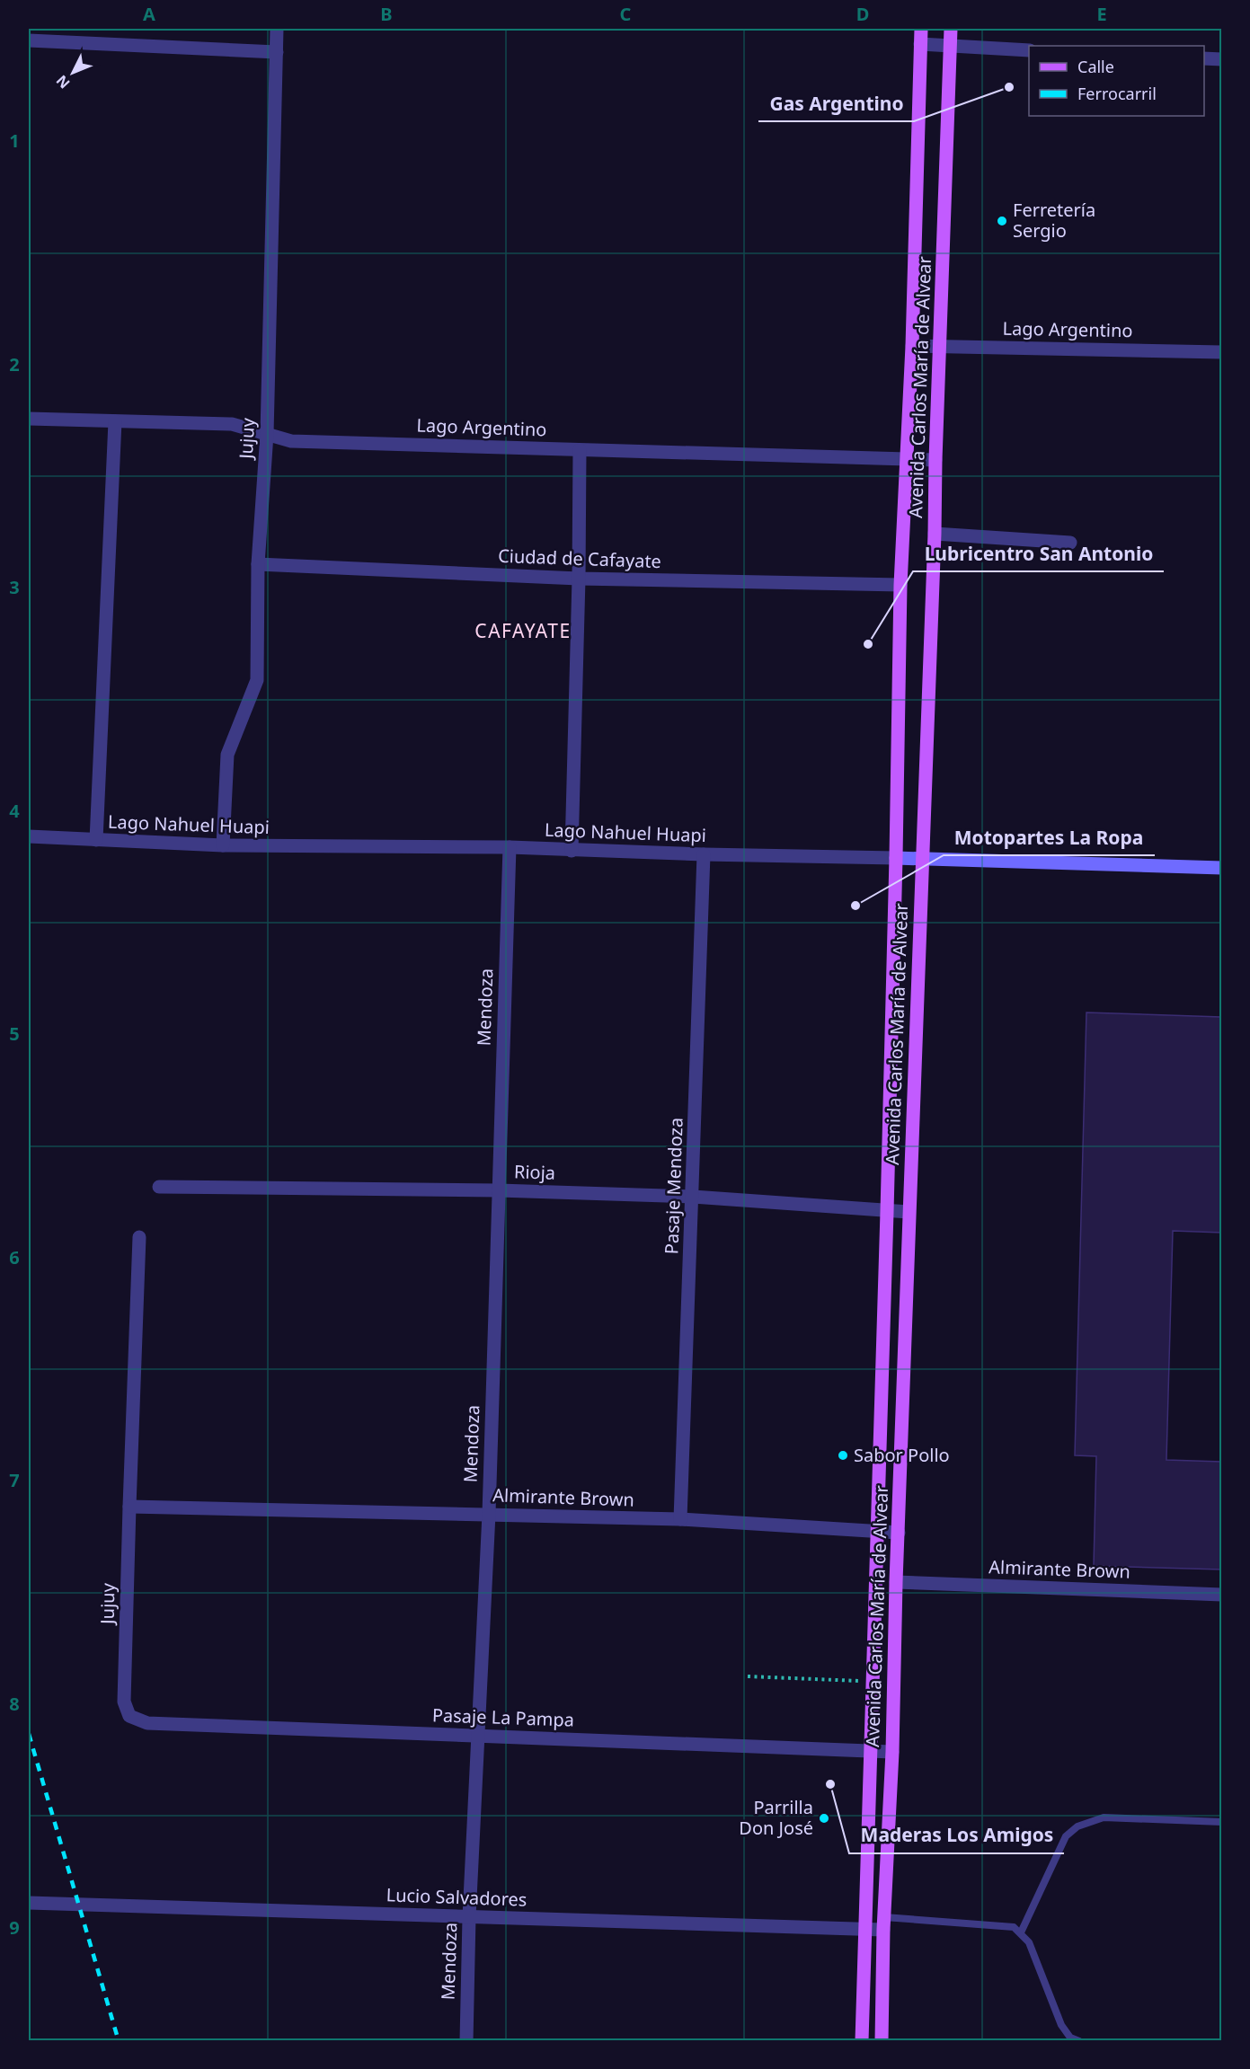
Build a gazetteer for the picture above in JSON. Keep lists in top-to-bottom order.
{
  "streets": {
    "main road": ["Avenida Carlos María de Alvear", "Lago Nahuel Huapi"],
    "street": [
      "Lago Argentino",
      "Jujuy",
      "Ciudad de Cafayate",
      "Mendoza",
      "Rioja",
      "Pasaje Mendoza",
      "Almirante Brown",
      "Pasaje La Pampa",
      "Lucio Salvadores"
    ]
  },
  "crossings": [
    ["Lago Argentino", "Avenida Carlos María de Alvear"],
    ["Lago Argentino", "Jujuy"],
    ["Avenida Carlos María de Alvear", "Ciudad de Cafayate"],
    ["Avenida Carlos María de Alvear", "Lago Nahuel Huapi"],
    ["Avenida Carlos María de Alvear", "Rioja"],
    ["Avenida Carlos María de Alvear", "Almirante Brown"],
    ["Avenida Carlos María de Alvear", "Pasaje La Pampa"],
    ["Avenida Carlos María de Alvear", "Lucio Salvadores"],
    ["Jujuy", "Ciudad de Cafayate"],
    ["Jujuy", "Lago Nahuel Huapi"],
    ["Jujuy", "Almirante Brown"],
    ["Jujuy", "Pasaje La Pampa"],
    ["Lago Nahuel Huapi", "Mendoza"],
    ["Lago Nahuel Huapi", "Pasaje Mendoza"],
    ["Mendoza", "Rioja"],
    ["Mendoza", "Almirante Brown"],
    ["Mendoza", "Pasaje La Pampa"],
    ["Mendoza", "Lucio Salvadores"],
    ["Rioja", "Pasaje Mendoza"],
    ["Pasaje Mendoza", "Almirante Brown"]
  ],
  "districts": ["CAFAYATE"],
  "places": [
    "Gas Argentino",
    "Ferretería Sergio",
    "Lubricentro San Antonio",
    "Motopartes La Ropa",
    "Sabor Pollo",
    "Maderas Los Amigos",
    "Parrilla Don José"
  ],
  "legend": ["Calle", "Ferrocarril"],
  "north": "bottom left",
  "grid": {
    "columns": [
      "A",
      "B",
      "C",
      "D",
      "E"
    ],
    "rows": [
      "1",
      "2",
      "3",
      "4",
      "5",
      "6",
      "7",
      "8",
      "9"
    ]
  }
}
